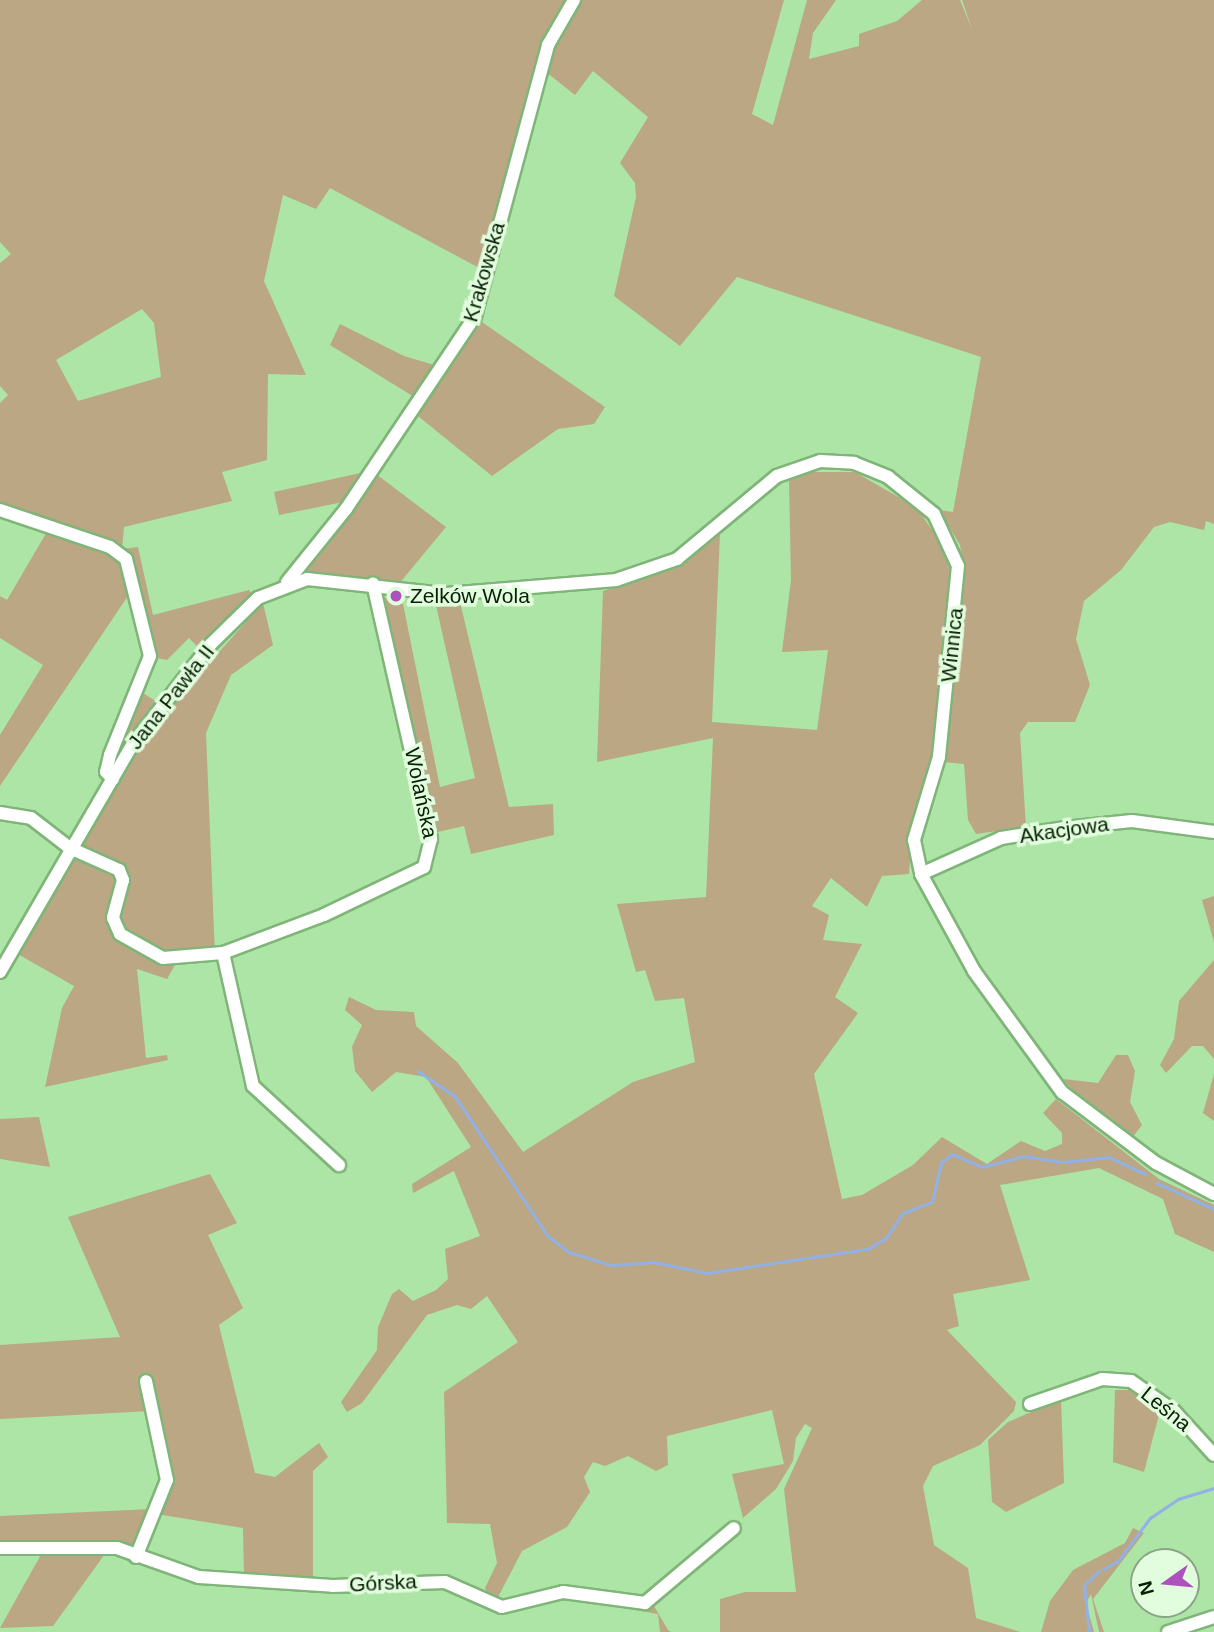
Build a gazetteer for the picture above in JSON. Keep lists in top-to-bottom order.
{
  "streets": {
    "street": [
      "Krakowska",
      "Winnica",
      "Jana Pawła II",
      "Wolańska",
      "Akacjowa",
      "Leśna",
      "Górska"
    ]
  },
  "crossings": [
    ["Krakowska", "Jana Pawła II"],
    ["Winnica", "Wolańska"],
    ["Winnica", "Akacjowa"],
    ["Jana Pawła II", "Wolańska"]
  ],
  "places": ["Zelków Wola"],
  "north": "left"
}
